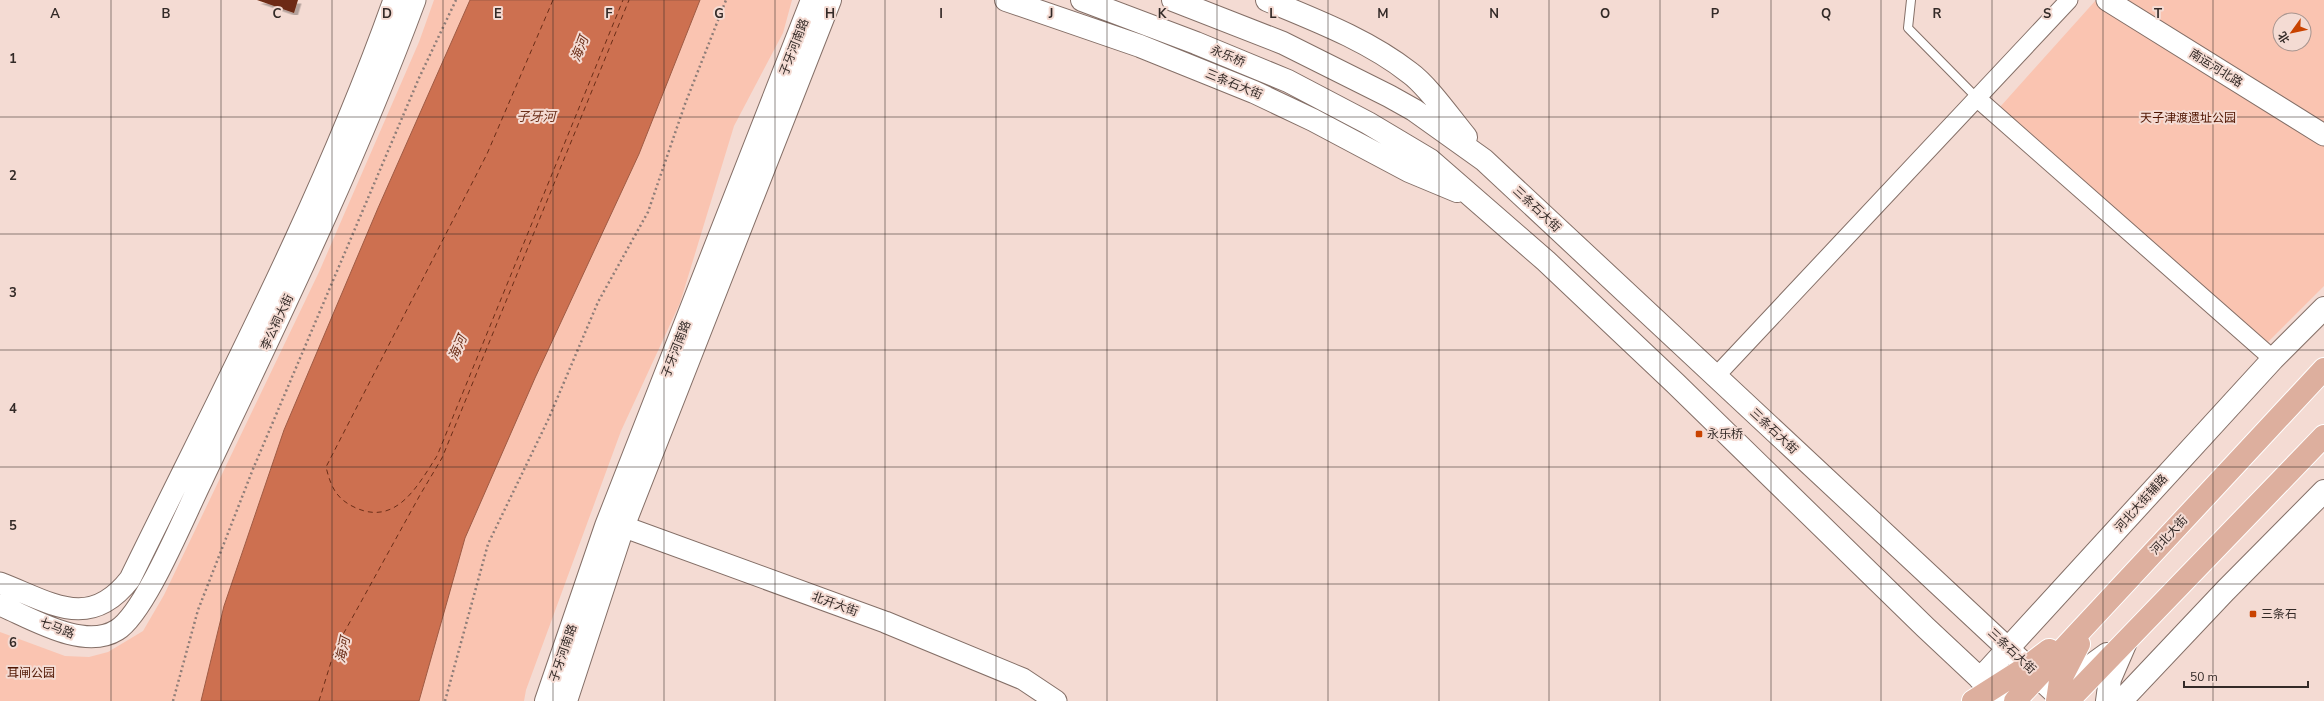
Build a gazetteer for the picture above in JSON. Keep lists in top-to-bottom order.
{
  "streets": {
    "main road": [
      "子牙河南路",
      "永乐桥",
      "三条石大街",
      "河北大街辅路",
      "河北大街"
    ],
    "street": [
      "南运河北路",
      "李公祠大街",
      "北开大街",
      "七马路"
    ]
  },
  "crossings": [
    ["子牙河南路", "北开大街"],
    ["永乐桥", "三条石大街"],
    ["三条石大街", "河北大街辅路"],
    ["李公祠大街", "七马路"]
  ],
  "water": ["海河", "子牙河"],
  "parks": ["天子津渡遗址公园", "耳闸公园"],
  "places": {
    "transit": ["永乐桥", "三条石"]
  },
  "scale_bar": "50 m",
  "north": "bottom left",
  "grid": {
    "columns": [
      "A",
      "B",
      "C",
      "D",
      "E",
      "F",
      "G",
      "H",
      "I",
      "J",
      "K",
      "L",
      "M",
      "N",
      "O",
      "P",
      "Q",
      "R",
      "S",
      "T"
    ],
    "rows": [
      "1",
      "2",
      "3",
      "4",
      "5",
      "6"
    ]
  }
}
